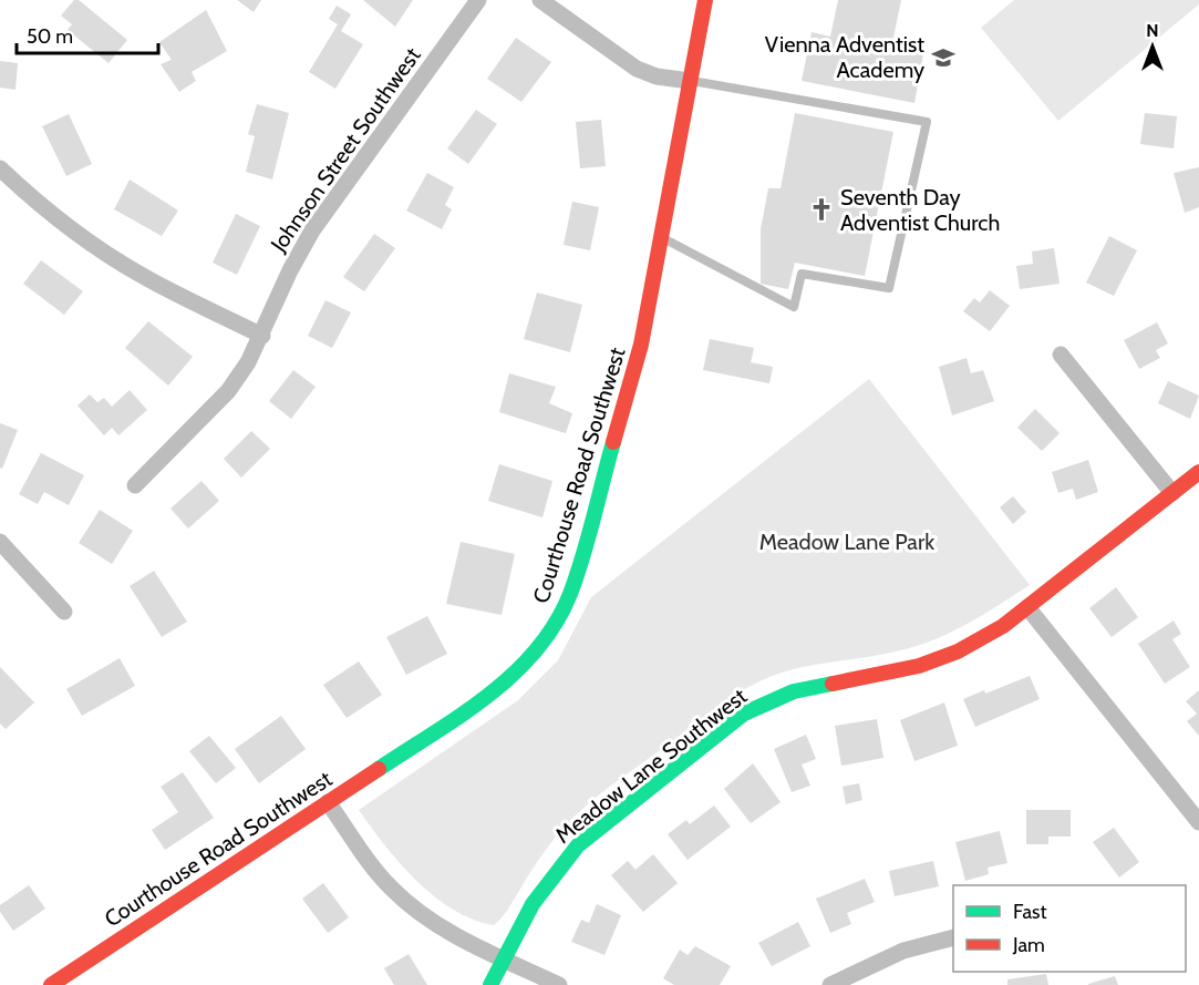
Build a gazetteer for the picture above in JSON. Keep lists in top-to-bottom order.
{
  "streets": {
    "street": ["Johnson Street Southwest", "Courthouse Road Southwest", "Meadow Lane Southwest"]
  },
  "parks": ["Meadow Lane Park"],
  "places": {
    "school or university": ["Vienna Adventist Academy"],
    "church": ["Seventh Day Adventist Church"]
  },
  "legend": ["Fast", "Jam"],
  "scale_bar": "50 m",
  "north": "top"
}
